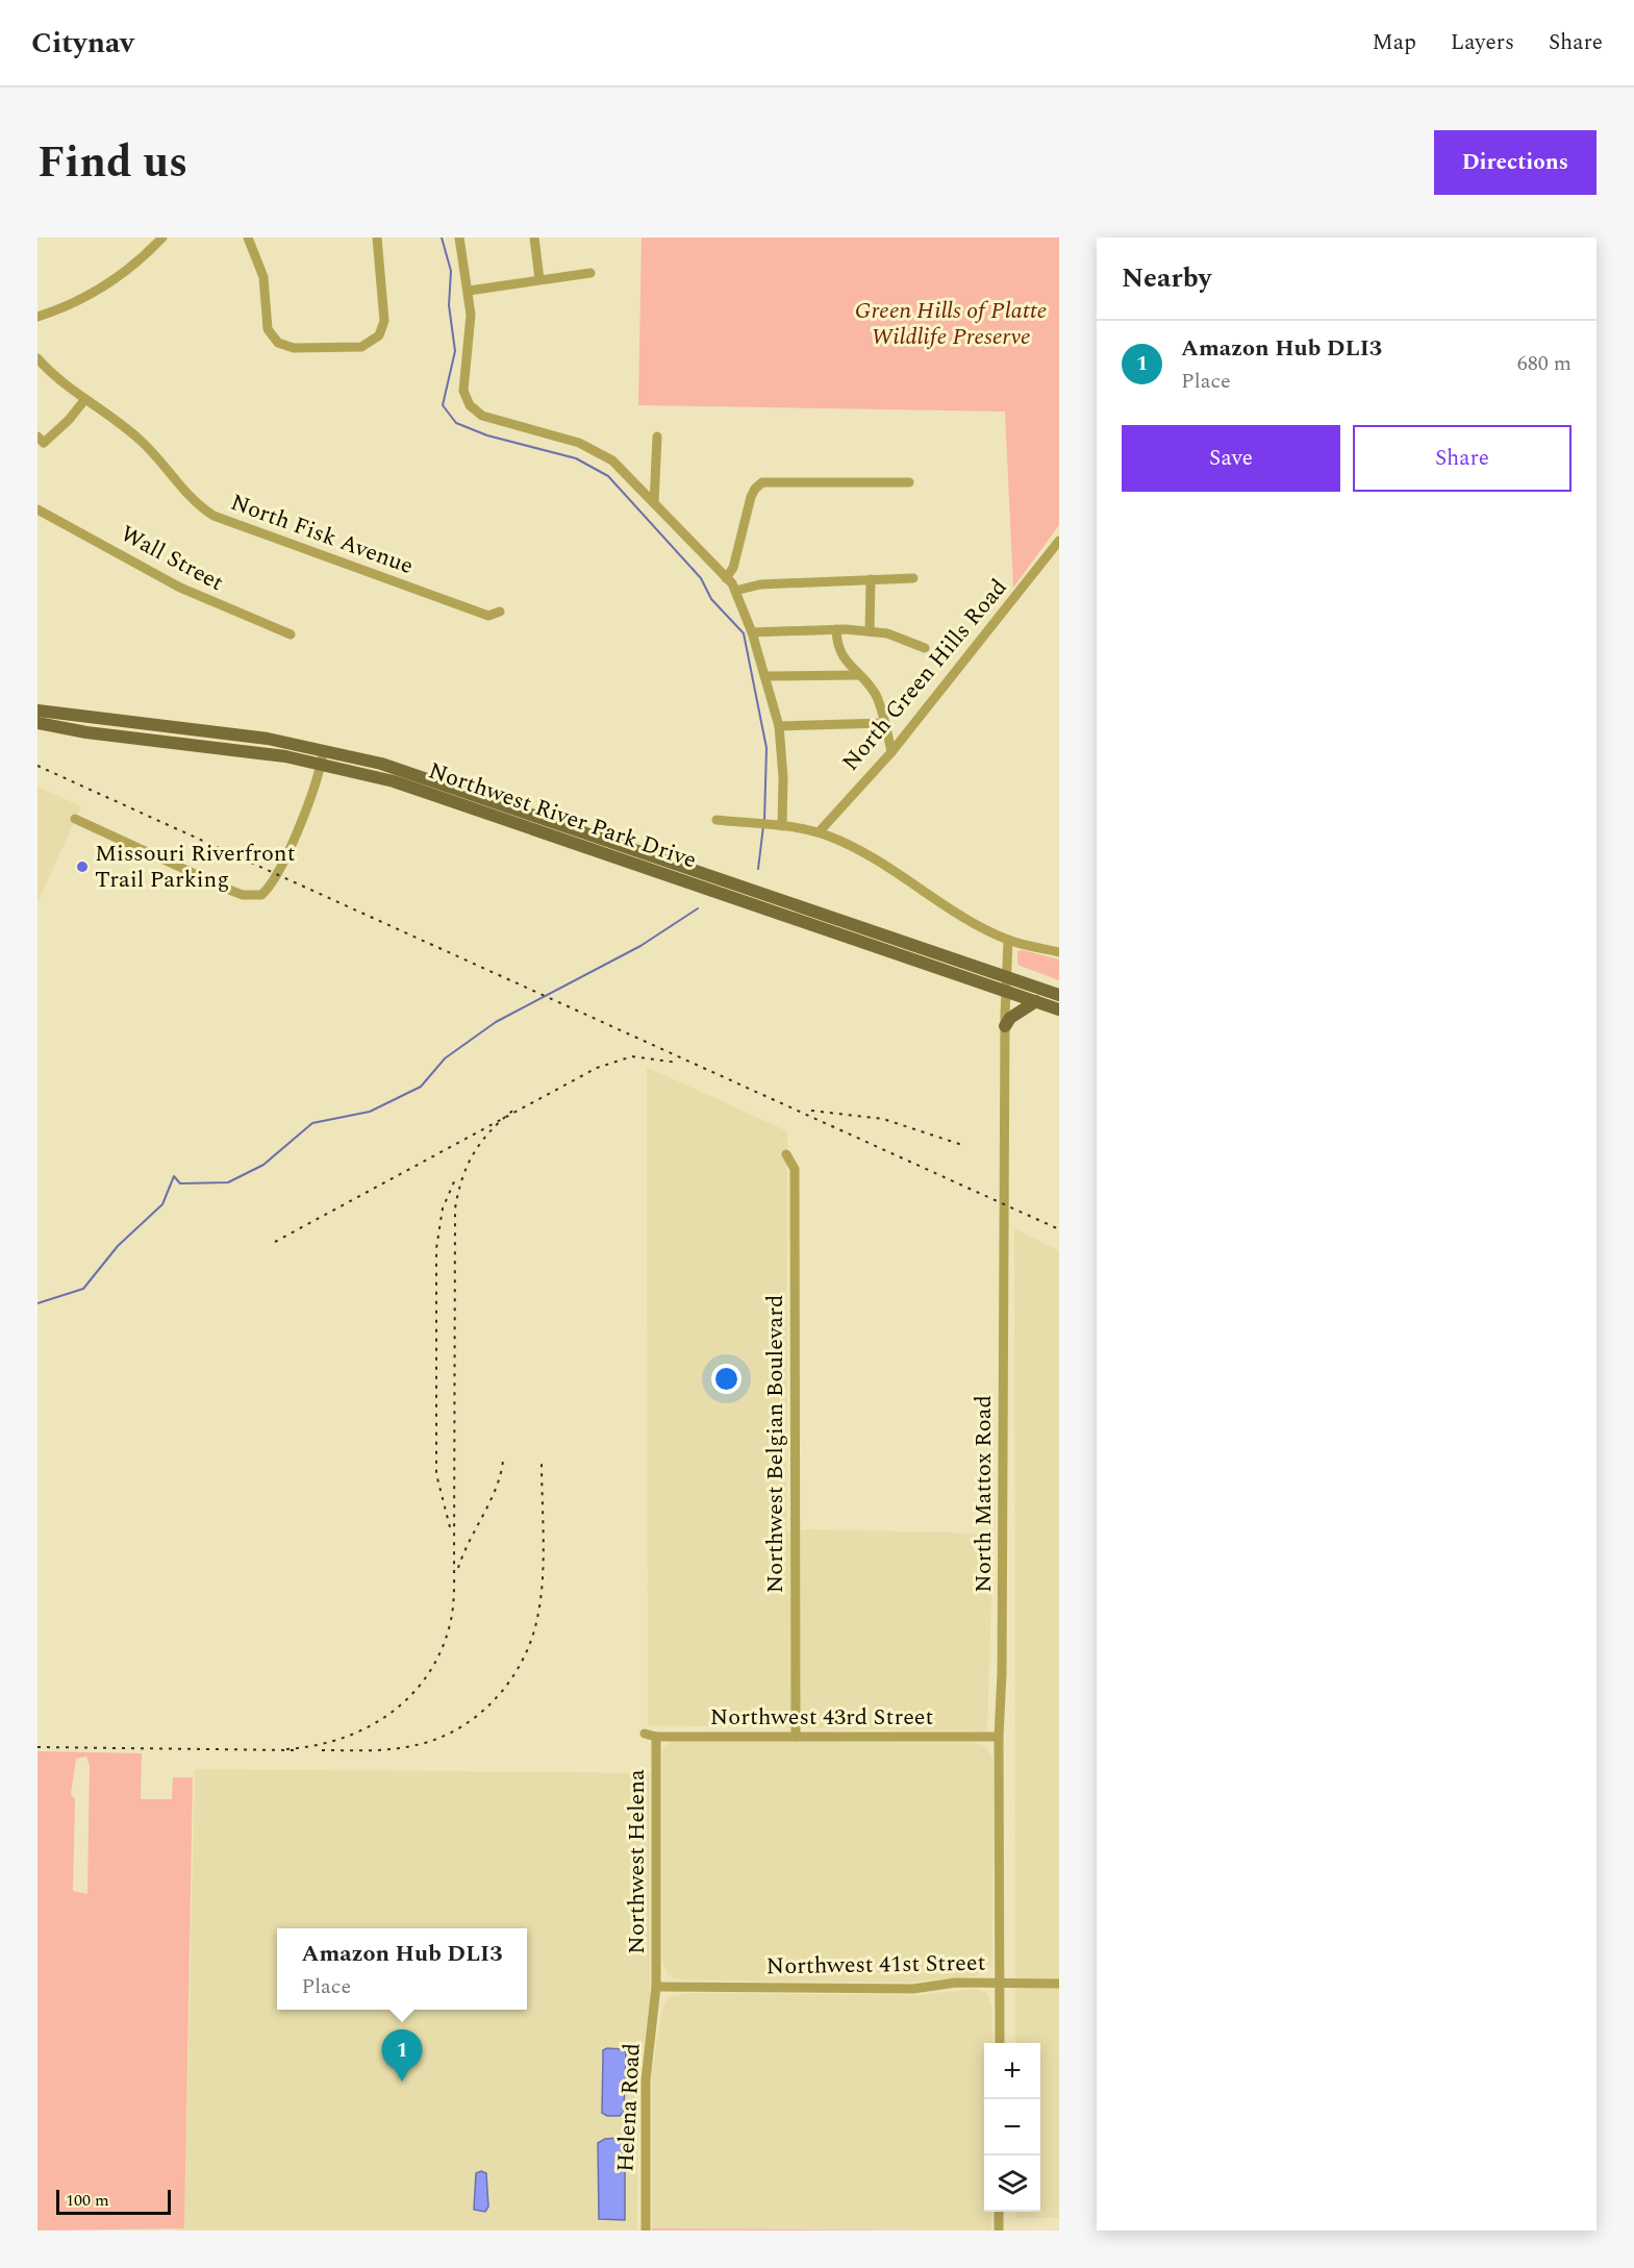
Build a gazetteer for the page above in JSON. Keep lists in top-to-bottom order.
{
  "streets": {
    "main road": ["Northwest River Park Drive"],
    "street": [
      "North Fisk Avenue",
      "Wall Street",
      "North Green Hills Road",
      "Northwest Belgian Boulevard",
      "North Mattox Road",
      "Northwest 43rd Street",
      "Northwest Helena",
      "Northwest 41st Street",
      "Helena Road"
    ]
  },
  "crossings": [
    ["Northwest River Park Drive", "North Mattox Road"],
    ["Northwest Belgian Boulevard", "Northwest 43rd Street"],
    ["North Mattox Road", "Northwest 43rd Street"],
    ["North Mattox Road", "Northwest 41st Street"],
    ["Northwest 43rd Street", "Northwest Helena"],
    ["Northwest Helena", "Northwest 41st Street"],
    ["Northwest Helena", "Helena Road"],
    ["Northwest 41st Street", "Helena Road"]
  ],
  "parks": ["Green Hills of Platte Wildlife Preserve"],
  "places": ["Missouri Riverfront Trail Parking"],
  "scale_bar": "100 m",
  "page": {
    "header": "Citynav",
    "nav": ["Map", "Layers", "Share"],
    "title": "Find us",
    "buttons": [
      "Directions",
      ["Save", "Share"]
    ],
    "heading": "Nearby",
    "list": [
      {
        "mark": "1",
        "name": "Amazon Hub DLI3",
        "note": "Place",
        "value": "680 m"
      }
    ],
    "popup": ["Amazon Hub DLI3", "Place"],
    "pins": "1",
    "map_buttons": ["+", "−"],
    "scale": "100 m"
  }
}
